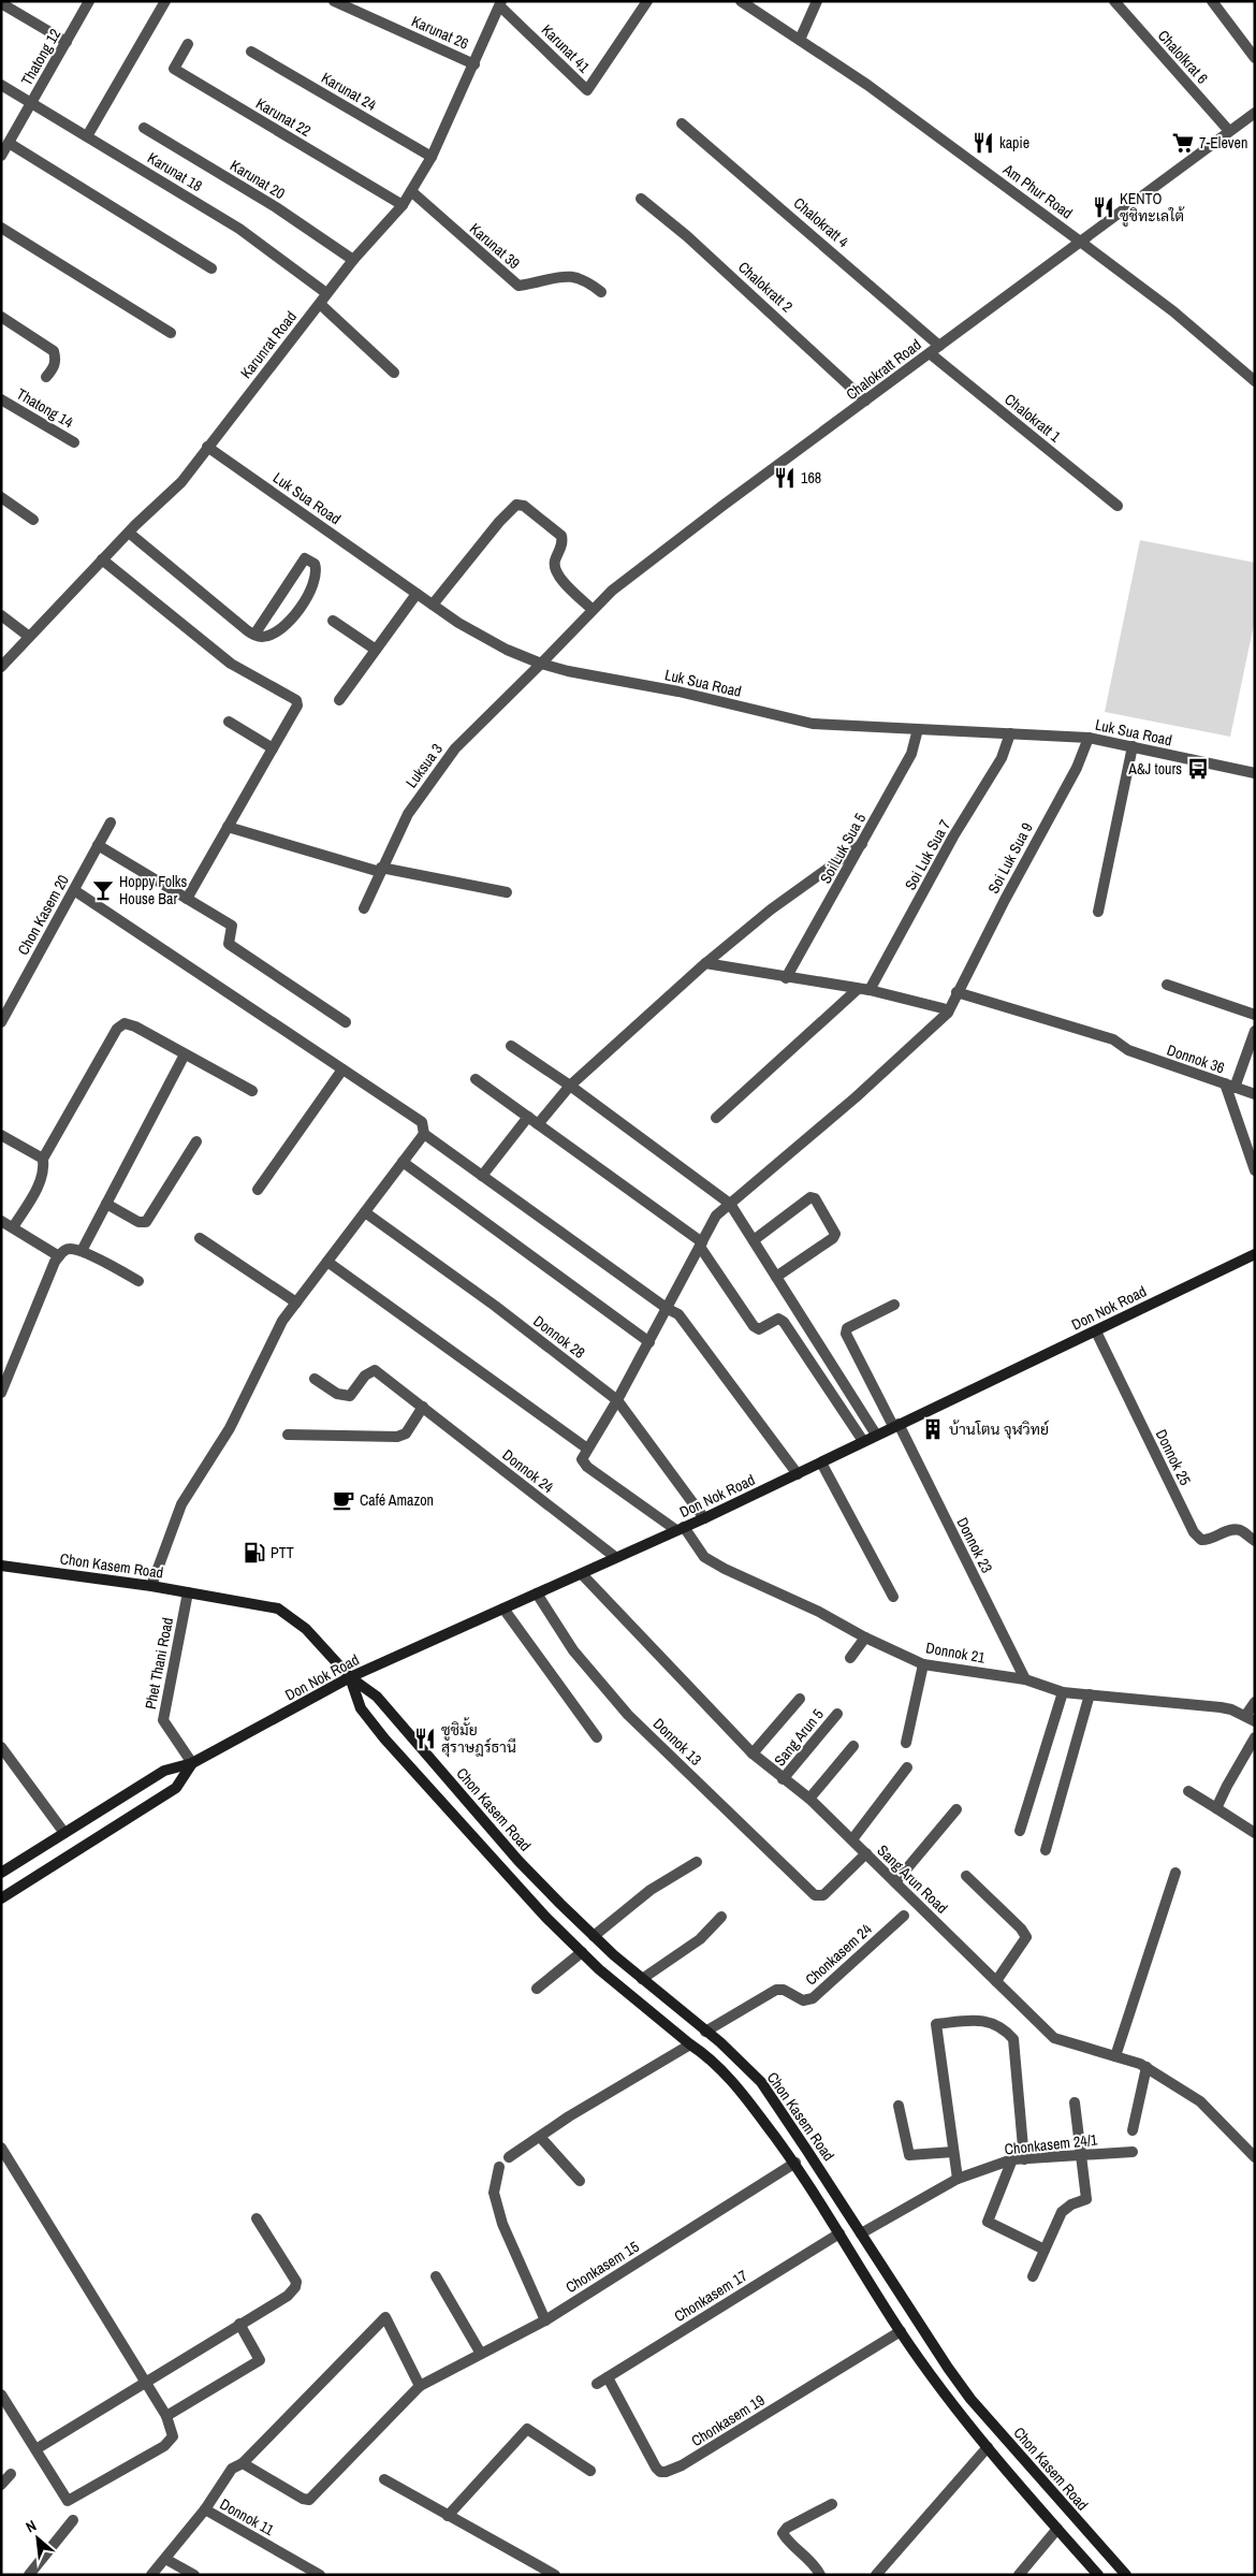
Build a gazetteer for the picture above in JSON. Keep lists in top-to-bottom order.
{
  "streets": {
    "main road": ["Don Nok Road", "Chon Kasem Road"],
    "street": [
      "Karunat 26",
      "Karunat 41",
      "Thatong 12",
      "Chalolkrat 6",
      "Karunat 24",
      "Karunat 22",
      "Karunat 18",
      "Karunat 20",
      "Am Phur Road",
      "Chalokratt 4",
      "Karunat 39",
      "Chalokratt 2",
      "Karunrat Road",
      "Chalokratt Road",
      "Thatong 14",
      "Chalokratt 1",
      "Luk Sua Road",
      "Luksua 3",
      "Soi Luk Sua 5",
      "Soi Luk Sua 7",
      "Soi Luk Sua 9",
      "Chon Kasem 20",
      "Donnok 36",
      "Donnok 28",
      "Donnok 25",
      "Donnok 24",
      "Donnok 23",
      "Donnok 21",
      "Phet Thani Road",
      "Sang Arun 5",
      "Donnok 13",
      "Sang Arun Road",
      "Chonkasem 24",
      "Chonkasem 24/1",
      "Chonkasem 15",
      "Chonkasem 17",
      "Chonkasem 19",
      "Donnok 11"
    ]
  },
  "crossings": [
    ["Karunat 26", "Karunrat Road"],
    ["Karunat 41", "Karunrat Road"],
    ["Thatong 12", "Karunat 18"],
    ["Chalolkrat 6", "Chalokratt Road"],
    ["Karunat 24", "Karunrat Road"],
    ["Karunat 22", "Karunrat Road"],
    ["Karunat 18", "Karunrat Road"],
    ["Karunat 20", "Karunrat Road"],
    ["Am Phur Road", "Chalokratt Road"],
    ["Chalokratt 4", "Chalokratt Road"],
    ["Karunat 39", "Karunrat Road"],
    ["Chalokratt 2", "Chalokratt Road"],
    ["Karunrat Road", "Luk Sua Road"],
    ["Chalokratt Road", "Chalokratt 1"],
    ["Chalokratt Road", "Luk Sua Road"],
    ["Chalokratt Road", "Luksua 3"],
    ["Luk Sua Road", "Luksua 3"],
    ["Luk Sua Road", "Soi Luk Sua 5"],
    ["Luk Sua Road", "Soi Luk Sua 7"],
    ["Luk Sua Road", "Soi Luk Sua 9"],
    ["Soi Luk Sua 9", "Donnok 36"],
    ["Don Nok Road", "Donnok 28"],
    ["Don Nok Road", "Donnok 25"],
    ["Don Nok Road", "Donnok 24"],
    ["Don Nok Road", "Donnok 23"],
    ["Don Nok Road", "Chon Kasem Road"],
    ["Don Nok Road", "Donnok 21"],
    ["Don Nok Road", "Phet Thani Road"],
    ["Don Nok Road", "Donnok 13"],
    ["Don Nok Road", "Sang Arun Road"],
    ["Donnok 23", "Donnok 21"],
    ["Chon Kasem Road", "Phet Thani Road"],
    ["Chon Kasem Road", "Chonkasem 24"],
    ["Chon Kasem Road", "Chonkasem 24/1"],
    ["Chon Kasem Road", "Chonkasem 15"],
    ["Chon Kasem Road", "Chonkasem 17"],
    ["Chon Kasem Road", "Chonkasem 19"],
    ["Sang Arun 5", "Sang Arun Road"],
    ["Donnok 13", "Sang Arun Road"],
    ["Chonkasem 17", "Chonkasem 19"]
  ],
  "places": {
    "restaurant": [
      "kapie",
      "KENTO ซูชิทะเลใต้",
      "168",
      "ซูชิมั้ย สุราษฎร์ธานี"
    ],
    "supermarket": ["7-Eleven"],
    "bus stop": ["A&J tours"],
    "bar": ["Hoppy Folks House Bar"],
    "building": ["บ้านโตน จุฬวิทย์"],
    "cafe": ["Café Amazon"],
    "fuel station": ["PTT"]
  },
  "north": "top left"
}
